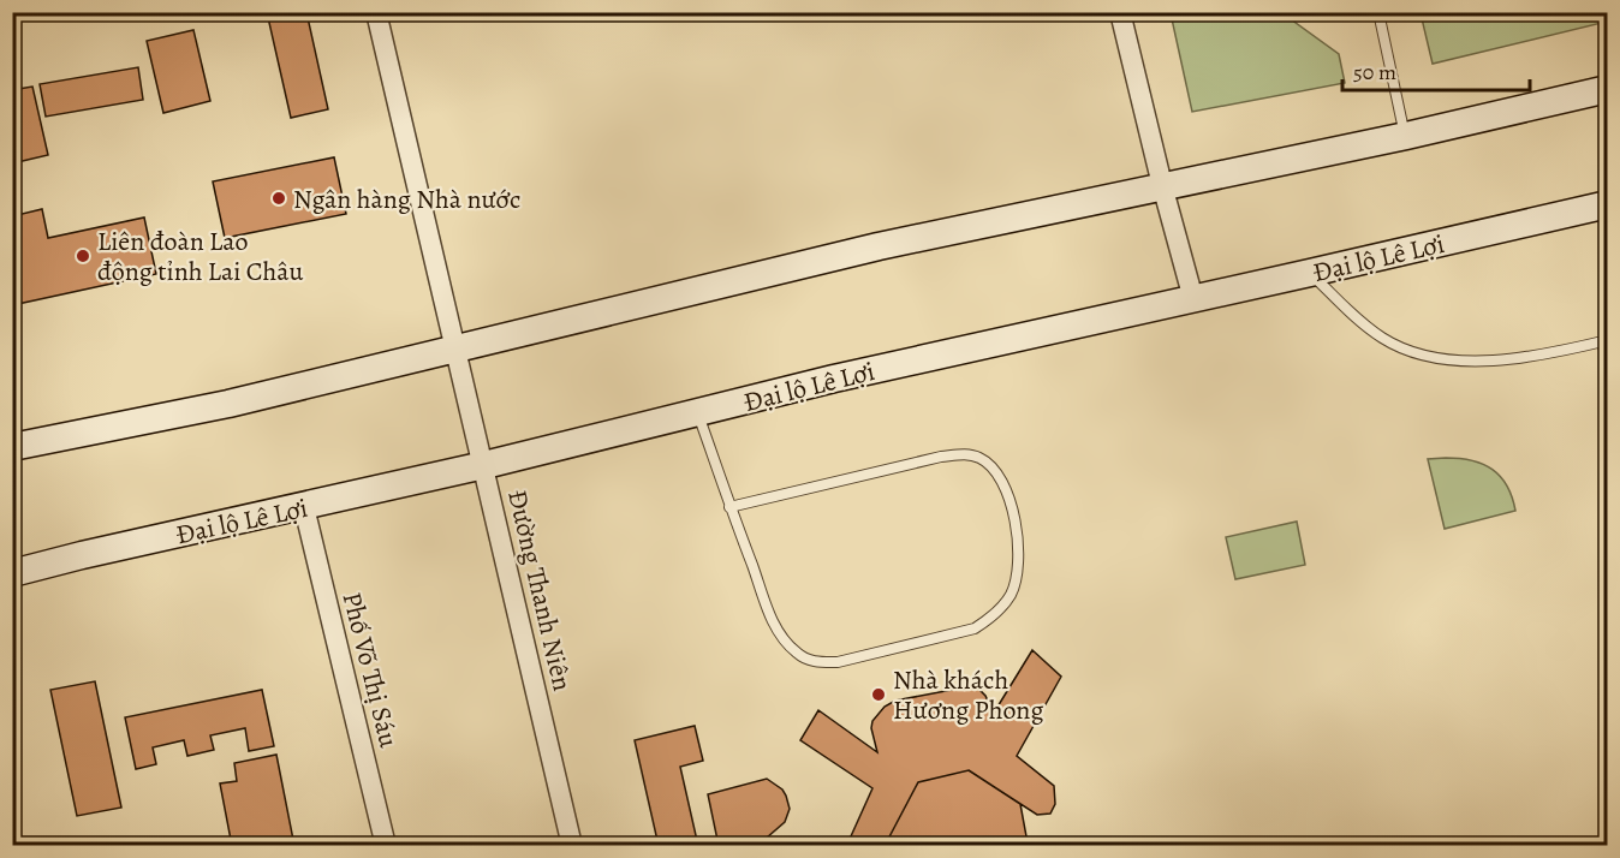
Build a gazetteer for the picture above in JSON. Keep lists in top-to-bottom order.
{
  "streets": {
    "main road": ["Đại lộ Lê Lợi"],
    "street": ["Đường Thanh Niên", "Phố Võ Thị Sáu"]
  },
  "crossings": [
    ["Đại lộ Lê Lợi", "Đường Thanh Niên"],
    ["Đại lộ Lê Lợi", "Phố Võ Thị Sáu"]
  ],
  "places": ["Ngân hàng Nhà nước", "Liên đoàn Lao động tỉnh Lai Châu", "Nhà khách Hương Phong"],
  "scale_bar": "50 m"
}
